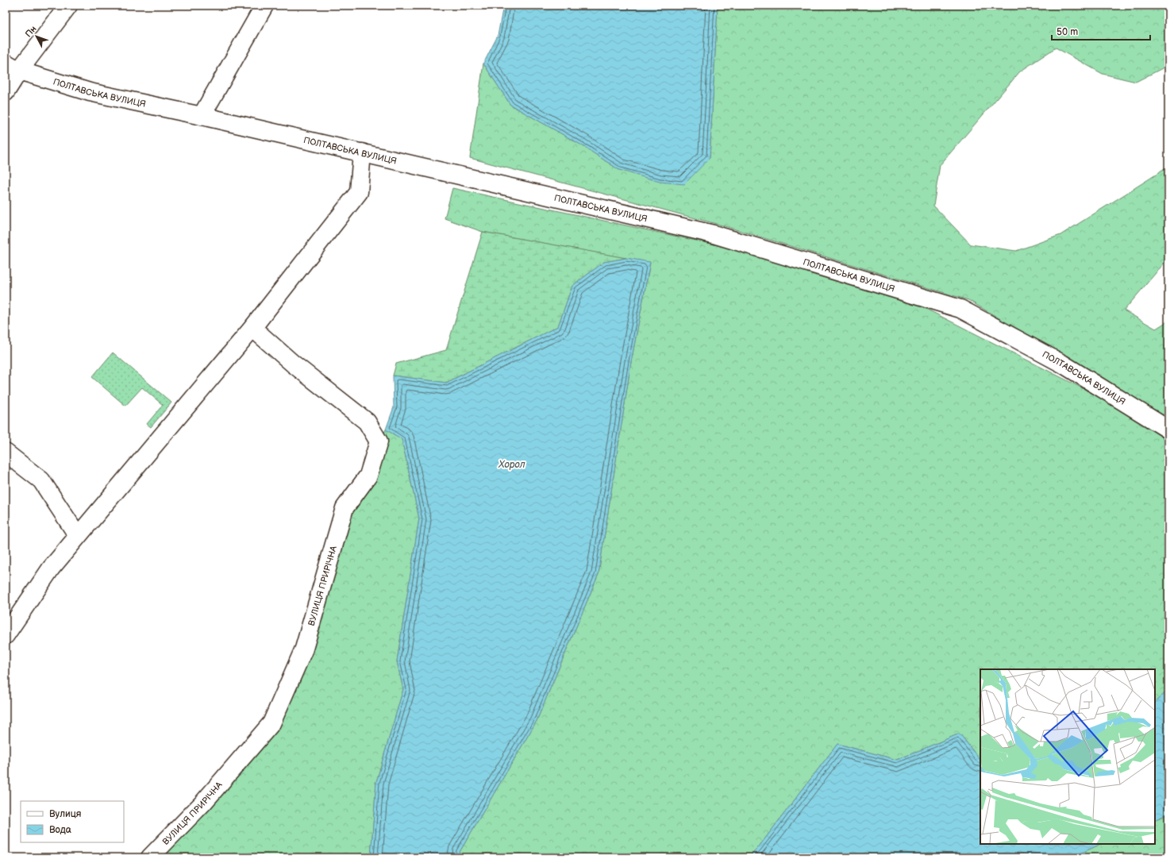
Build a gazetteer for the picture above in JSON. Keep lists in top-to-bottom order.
{
  "streets": {
    "street": ["ПОЛТАВСЬКА ВУЛИЦЯ", "ВУЛИЦЯ ПРИРІЧНА"]
  },
  "water": ["Хорол"],
  "legend": ["Вулиця", "Вода"],
  "scale_bar": "50 m",
  "north": "top left"
}
